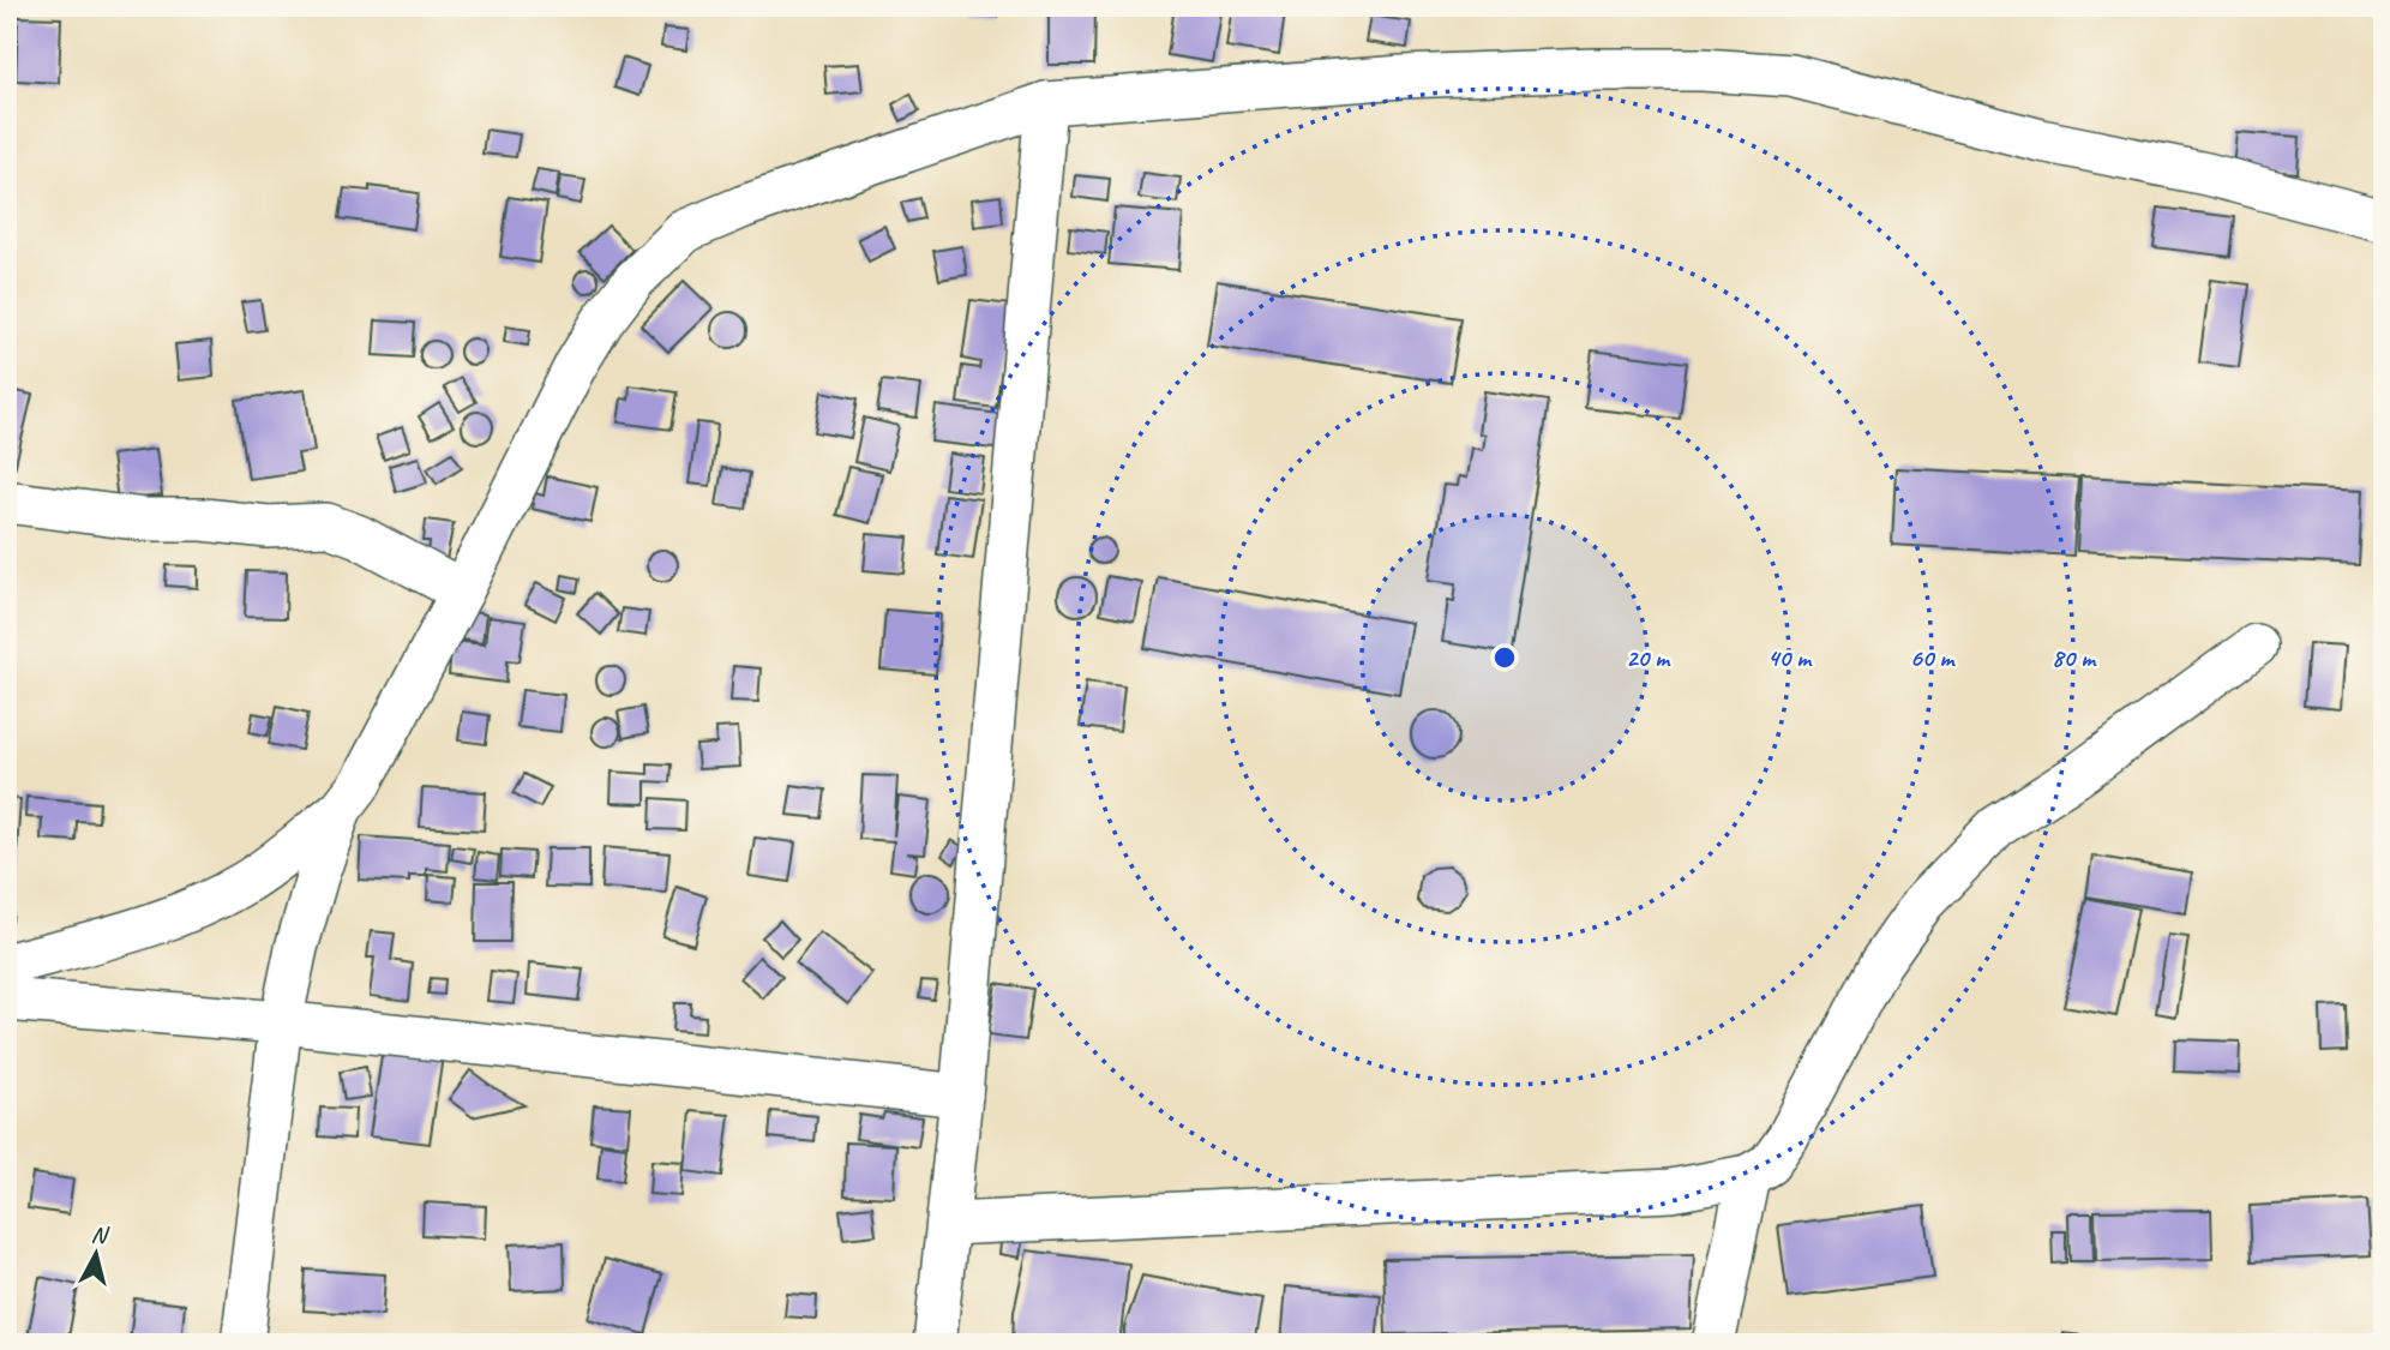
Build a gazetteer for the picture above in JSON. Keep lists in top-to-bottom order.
{
  "north": "top",
  "rings": [
    "20 m",
    "40 m",
    "60 m",
    "80 m"
  ]
}
